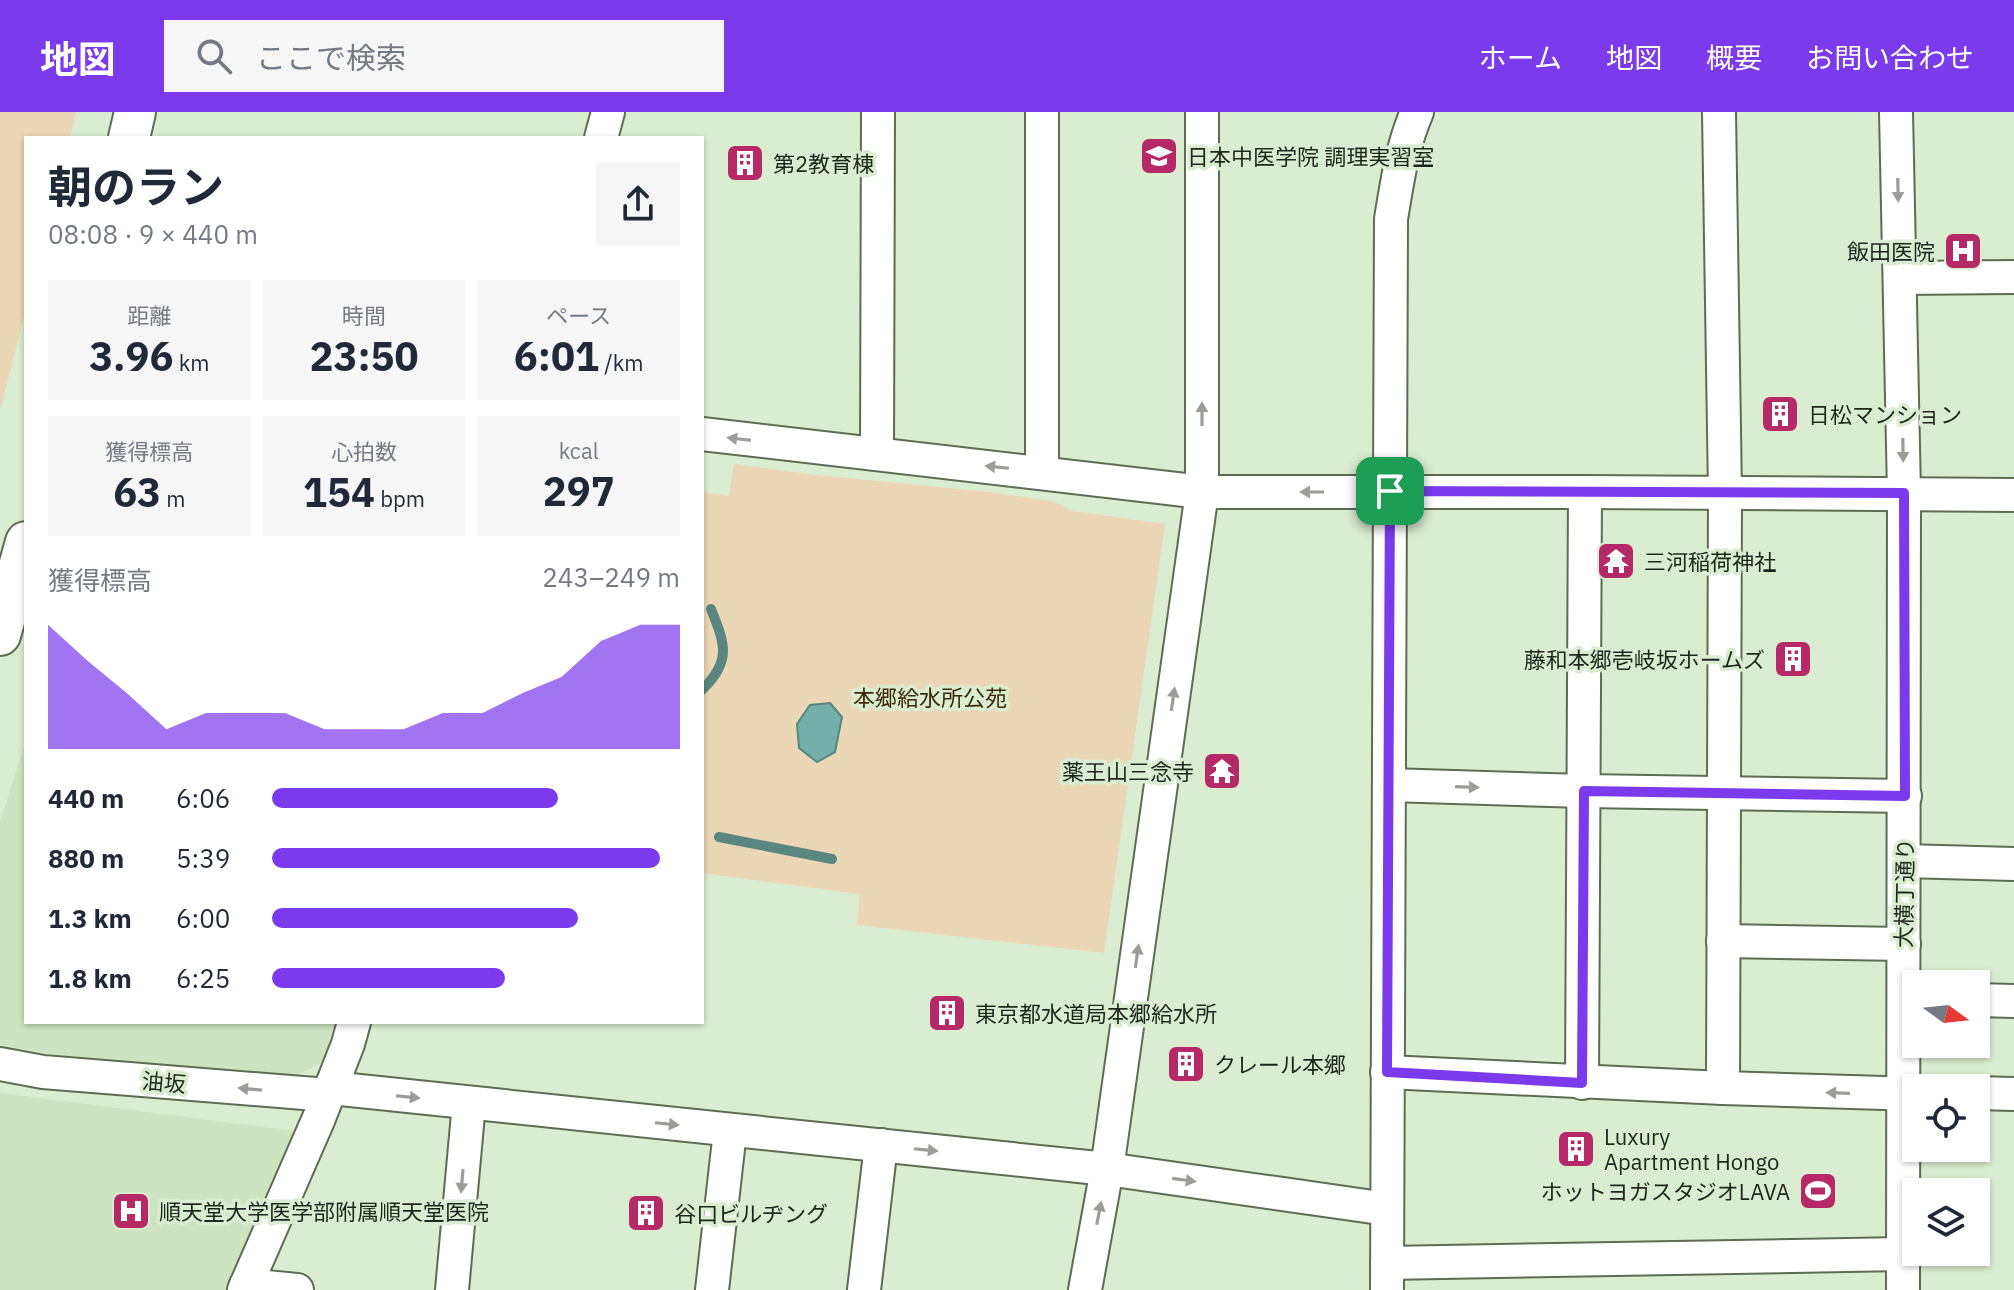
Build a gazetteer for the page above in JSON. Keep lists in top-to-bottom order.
{
  "streets": {
    "street": ["大横丁通り", "油坂"]
  },
  "parks": ["本郷給水所公苑"],
  "places": {
    "school or university": ["日本中医学院 調理実習室"],
    "building": [
      "第2教育棟",
      "日松マンション",
      "藤和本郷壱岐坂ホームズ",
      "東京都水道局本郷給水所",
      "クレール本郷",
      "Luxury Apartment Hongo",
      "谷口ビルヂング"
    ],
    "hospital": ["飯田医院", "順天堂大学医学部附属順天堂医院"],
    "temple": ["三河稲荷神社", "薬王山三念寺"],
    "sports": ["ホットヨガスタジオLAVA"]
  },
  "north": "right",
  "page": {
    "header": "地図",
    "search": "ここで検索",
    "nav": [
      "ホーム",
      "地図",
      "概要",
      "お問い合わせ"
    ],
    "heading": ["朝のラン", "08:08 · 9 × 440 m"],
    "stats": [
      ["距離", "3.96 km"],
      ["時間", "23:50"],
      ["ペース", "6:01 /km"],
      ["獲得標高", "63 m"],
      ["心拍数", "154 bpm"],
      ["kcal", "297"]
    ],
    "chart": ["獲得標高", "243–249 m"],
    "list": [
      {
        "name": "440 m",
        "note": "6:06"
      },
      {
        "name": "880 m",
        "note": "5:39"
      },
      {
        "name": "1.3 km",
        "note": "6:00"
      },
      {
        "name": "1.8 km",
        "note": "6:25"
      }
    ]
  }
}
